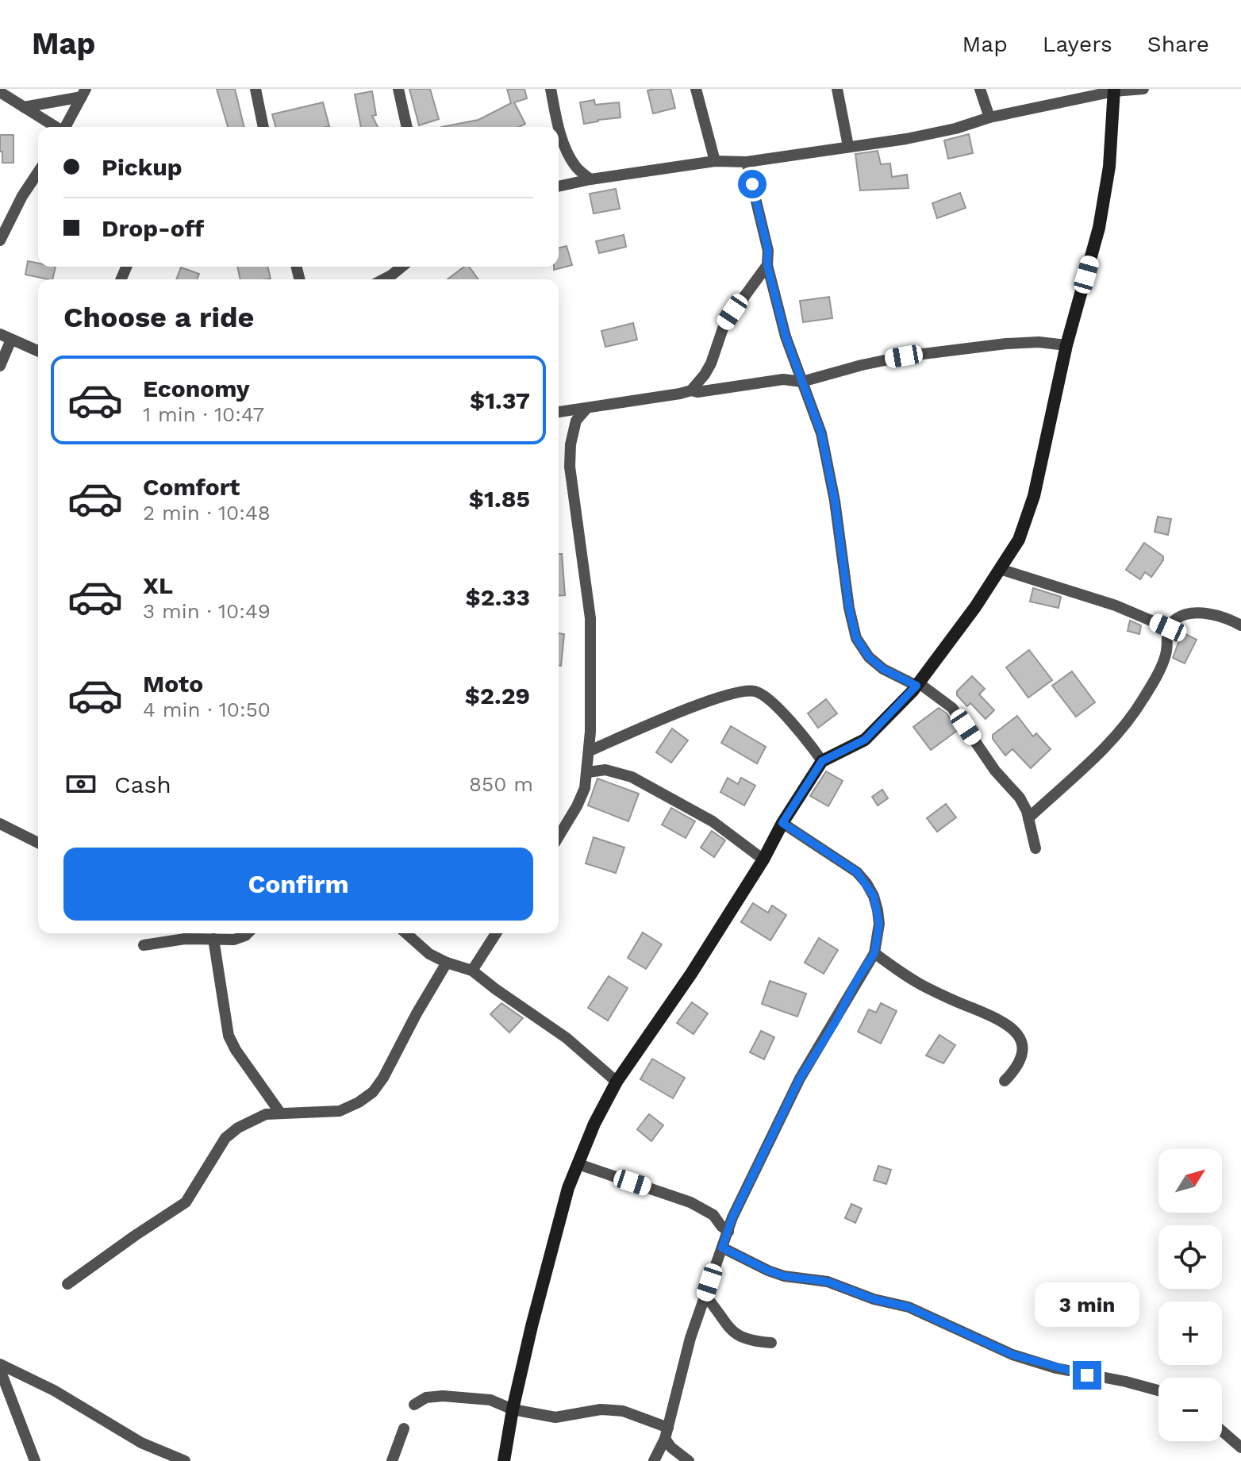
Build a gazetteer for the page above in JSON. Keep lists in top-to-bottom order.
{
  "north": "top right",
  "page": {
    "header": "Map",
    "nav": ["Map", "Layers", "Share"],
    "banner": ["Pickup", "Drop-off"],
    "heading": "Choose a ride",
    "list": [
      {
        "name": "Economy",
        "note": "1 min · 10:47",
        "value": "$1.37"
      },
      {
        "name": "Comfort",
        "note": "2 min · 10:48",
        "value": "$1.85"
      },
      {
        "name": "XL",
        "note": "3 min · 10:49",
        "value": "$2.33"
      },
      {
        "name": "Moto",
        "note": "4 min · 10:50",
        "value": "$2.29"
      }
    ],
    "pay": ["Cash", "850 m"],
    "buttons": "Confirm",
    "map_buttons": ["+", "−"],
    "bubble": "3 min"
  }
}
